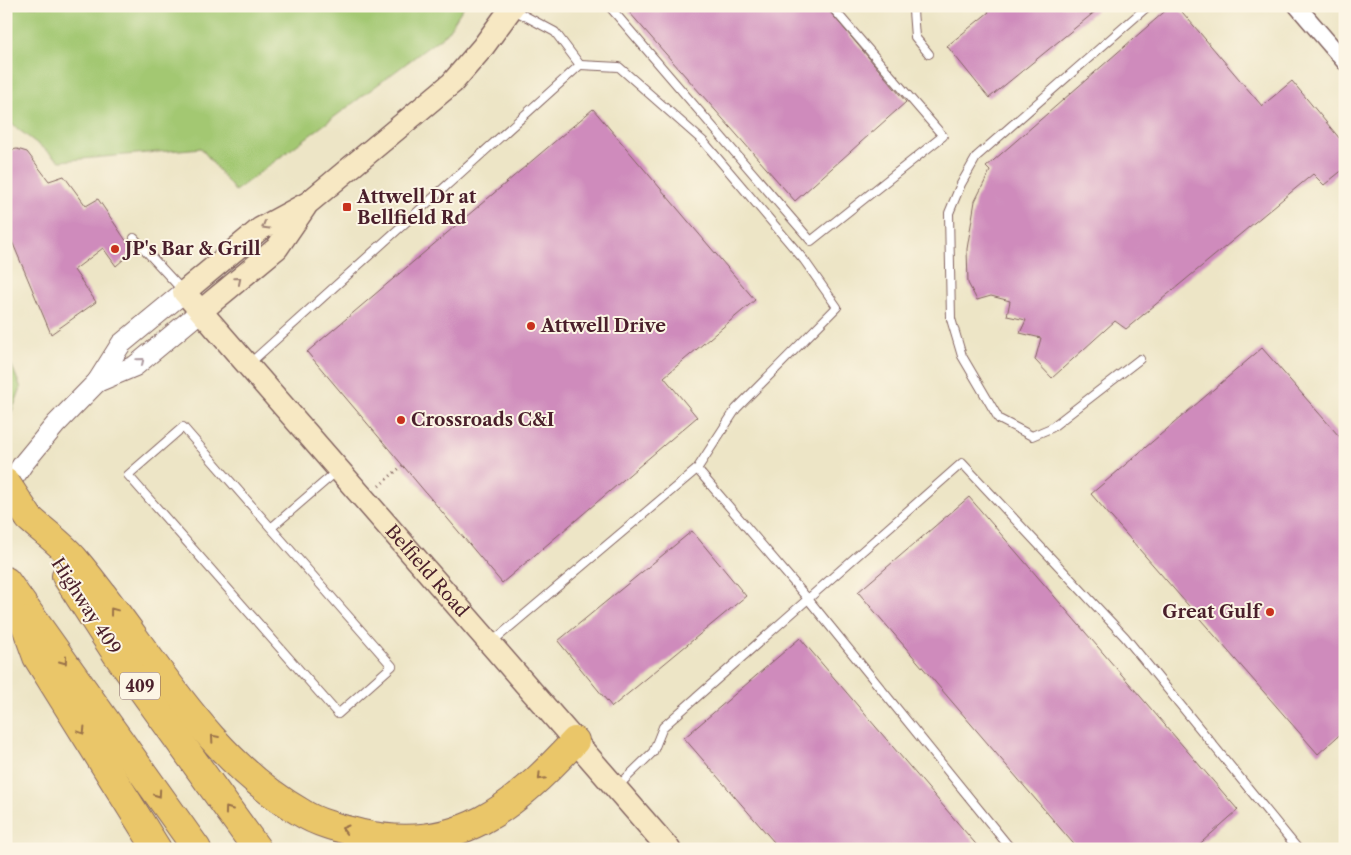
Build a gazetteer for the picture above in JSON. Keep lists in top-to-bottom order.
{
  "streets": {
    "highway": ["Highway 409", "409"],
    "main road": ["Belfield Road"]
  },
  "places": {
    "transit": ["Attwell Dr at Bellfield Rd"],
    "other": [
      "JP's Bar & Grill",
      "Attwell Drive",
      "Crossroads C&I",
      "Great Gulf"
    ]
  }
}
